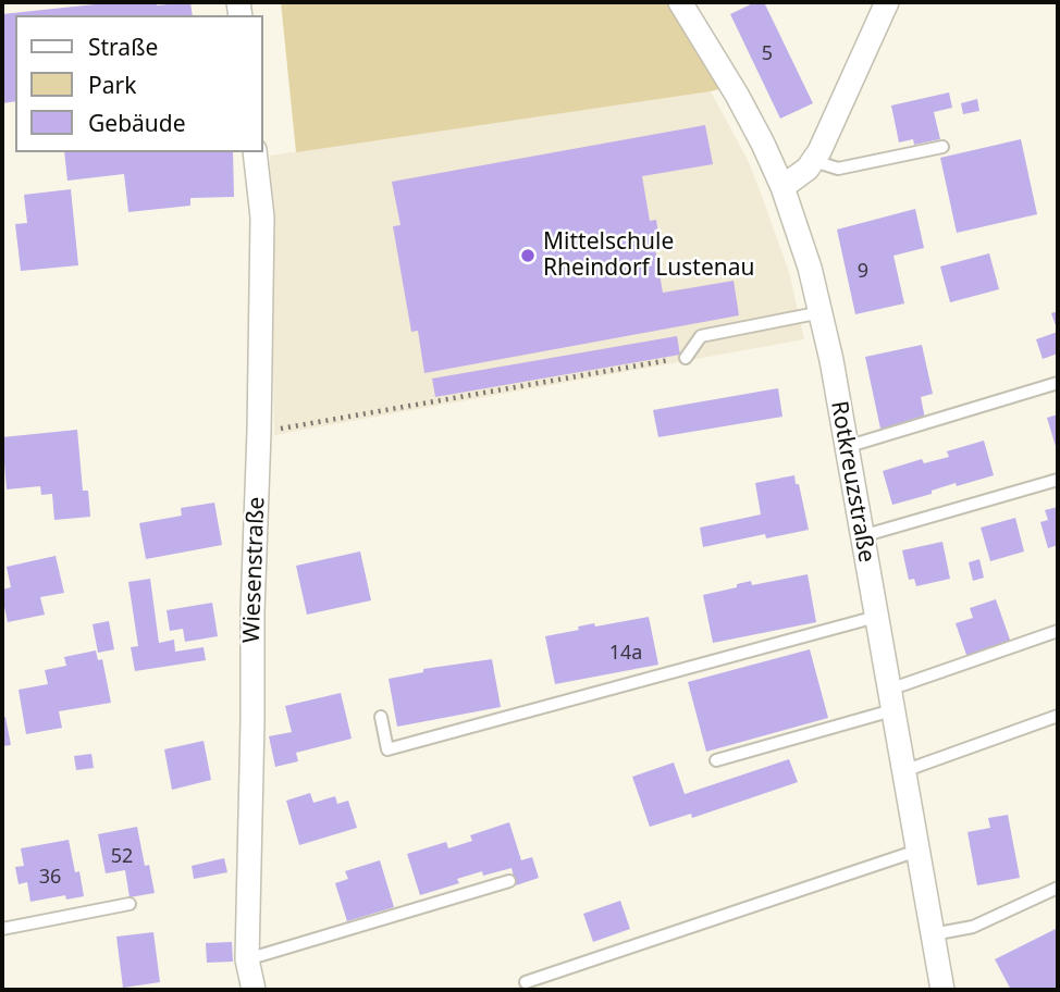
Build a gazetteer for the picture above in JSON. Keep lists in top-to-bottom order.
{
  "streets": {
    "street": ["Rotkreuzstraße", "Wiesenstraße"]
  },
  "places": ["Mittelschule Rheindorf Lustenau"],
  "house_numbers": [
    "5",
    "9",
    "14a",
    "52",
    "36"
  ],
  "legend": ["Straße", "Park", "Gebäude"]
}
